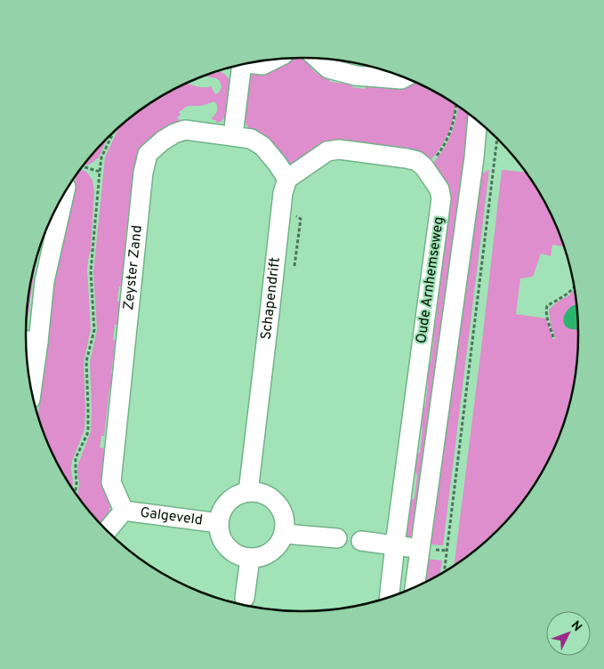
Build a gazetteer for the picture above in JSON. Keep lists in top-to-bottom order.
{
  "streets": {
    "street": [
      "Zeyster Zand",
      "Oude Arnhemseweg",
      "Schapendrift",
      "Galgeveld"
    ]
  },
  "crossings": [
    ["Zeyster Zand", "Galgeveld"],
    ["Schapendrift", "Galgeveld"]
  ],
  "north": "top right"
}
